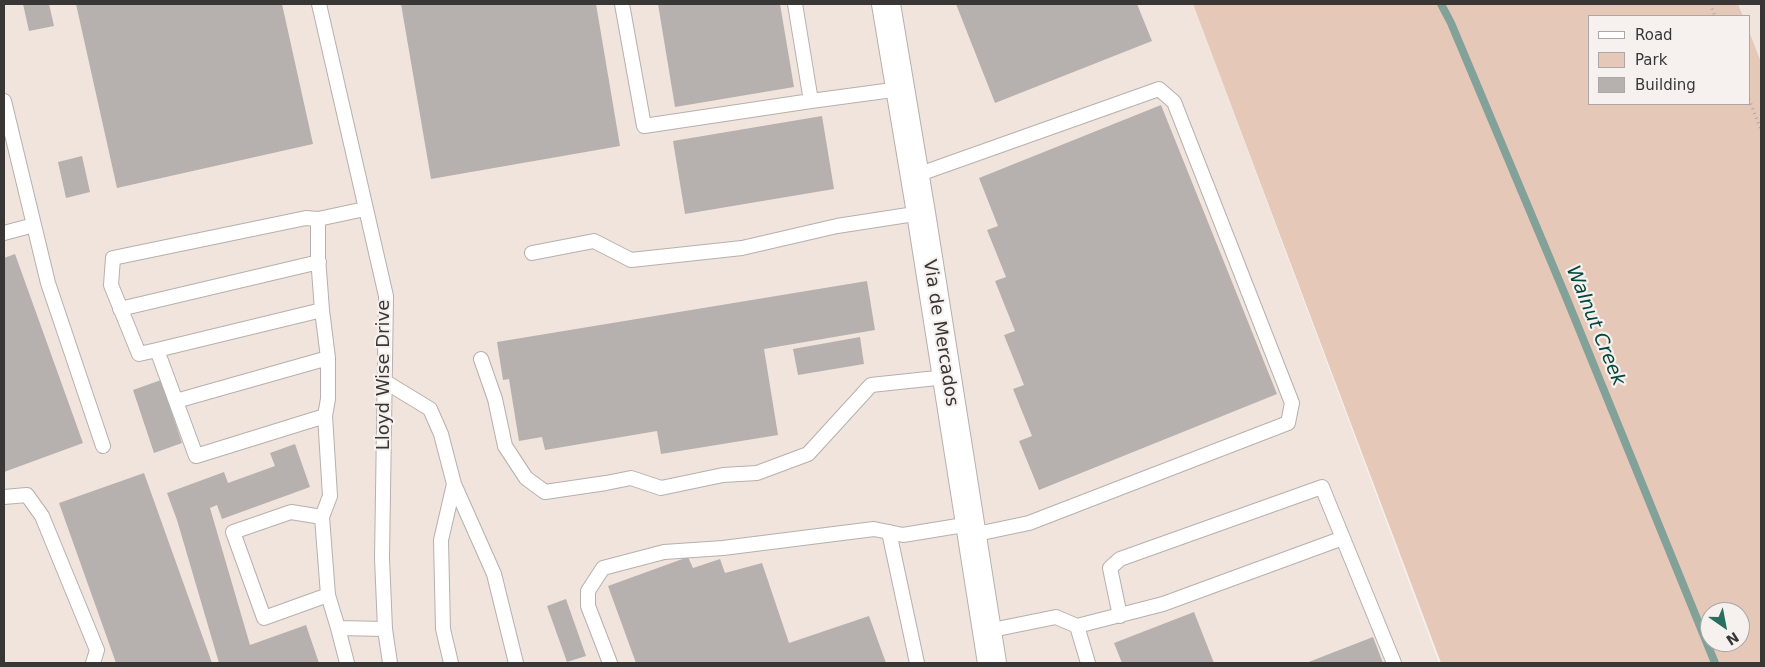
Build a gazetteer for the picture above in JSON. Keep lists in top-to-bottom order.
{
  "streets": {
    "street": ["Via de Mercados"],
    "lane": ["Lloyd Wise Drive"]
  },
  "water": ["Walnut Creek"],
  "legend": ["Road", "Park", "Building"],
  "north": "bottom right"
}
